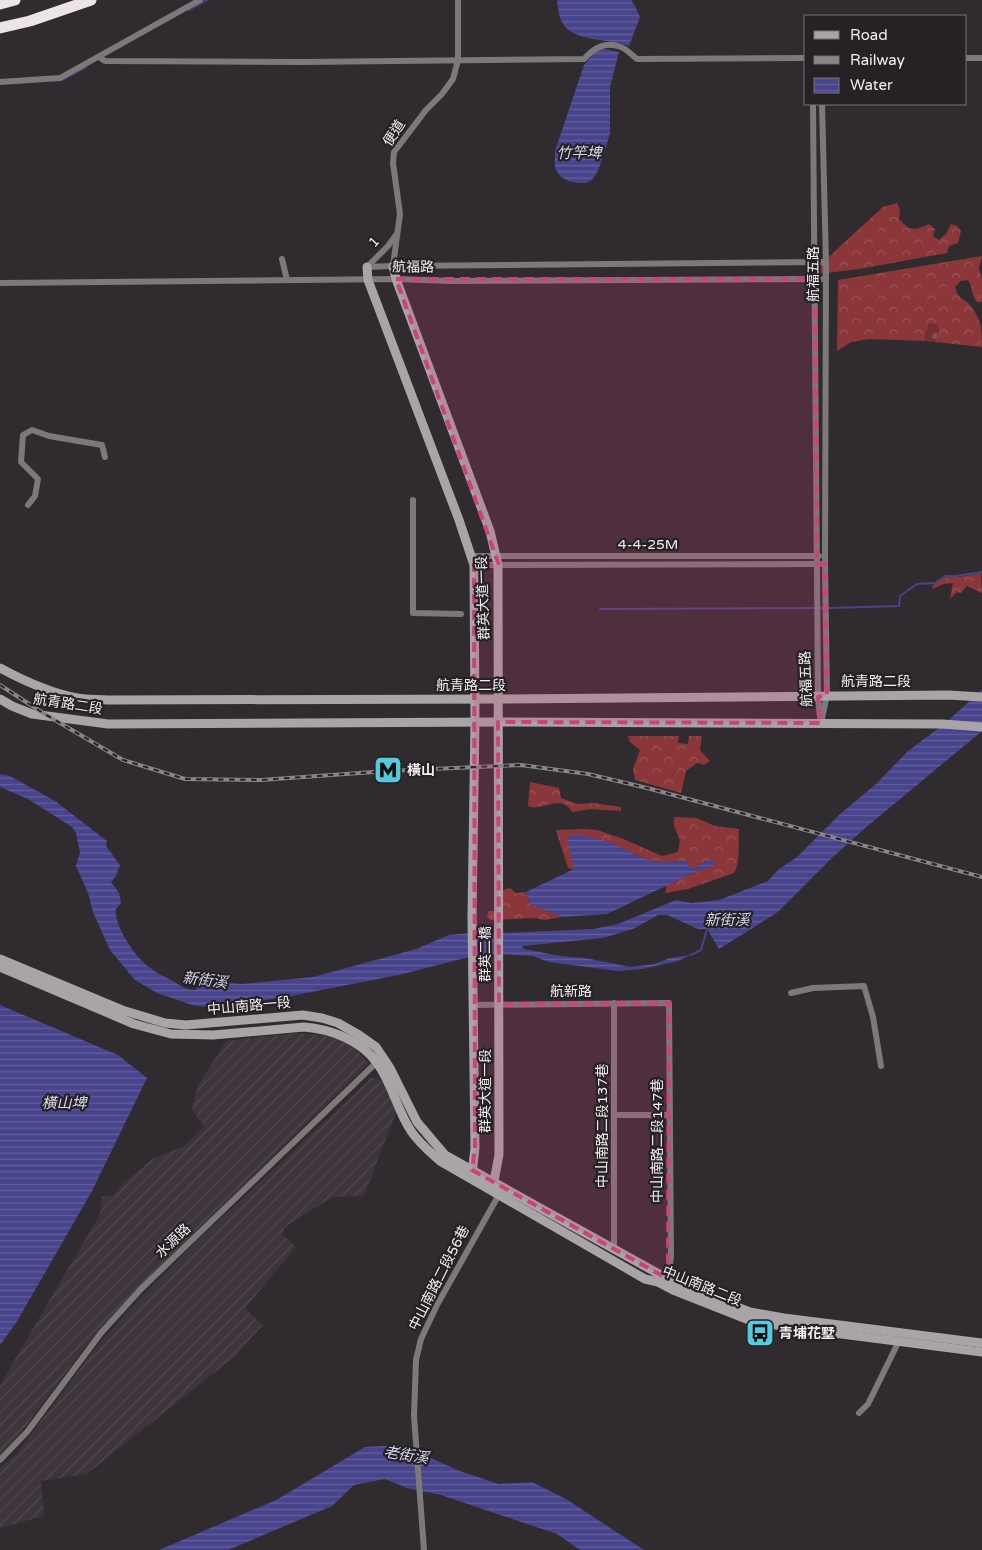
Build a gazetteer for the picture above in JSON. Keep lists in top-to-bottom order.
{
  "streets": {
    "street": [
      "便道",
      "1",
      "航福路",
      "航福五路",
      "4-4-25M",
      "群英大道一段",
      "航青路二段",
      "群英二橋",
      "航新路",
      "中山南路一段",
      "中山南路二段137巷",
      "中山南路二段147巷",
      "水源路",
      "中山南路二段56巷",
      "中山南路二段"
    ]
  },
  "crossings": [
    ["便道", "1"],
    ["1", "航福路"],
    ["1", "群英大道一段"],
    ["航福路", "航福五路"],
    ["航福路", "群英大道一段"],
    ["航福五路", "4-4-25M"],
    ["航福五路", "航青路二段"],
    ["4-4-25M", "群英大道一段"],
    ["群英大道一段", "航青路二段"],
    ["群英大道一段", "群英二橋"],
    ["群英大道一段", "航新路"],
    ["群英大道一段", "中山南路二段56巷"],
    ["群英大道一段", "中山南路二段"],
    ["航新路", "中山南路二段137巷"],
    ["航新路", "中山南路二段147巷"],
    ["中山南路一段", "水源路"],
    ["中山南路一段", "中山南路二段"],
    ["中山南路二段137巷", "中山南路二段"],
    ["中山南路二段147巷", "中山南路二段"],
    ["中山南路二段56巷", "中山南路二段"]
  ],
  "water": [
    "竹竿埤",
    "新街溪",
    "橫山埤",
    "老街溪"
  ],
  "places": {
    "metro station": ["橫山"],
    "bus stop": ["青埔花墅"]
  },
  "legend": ["Road", "Railway", "Water"]
}
